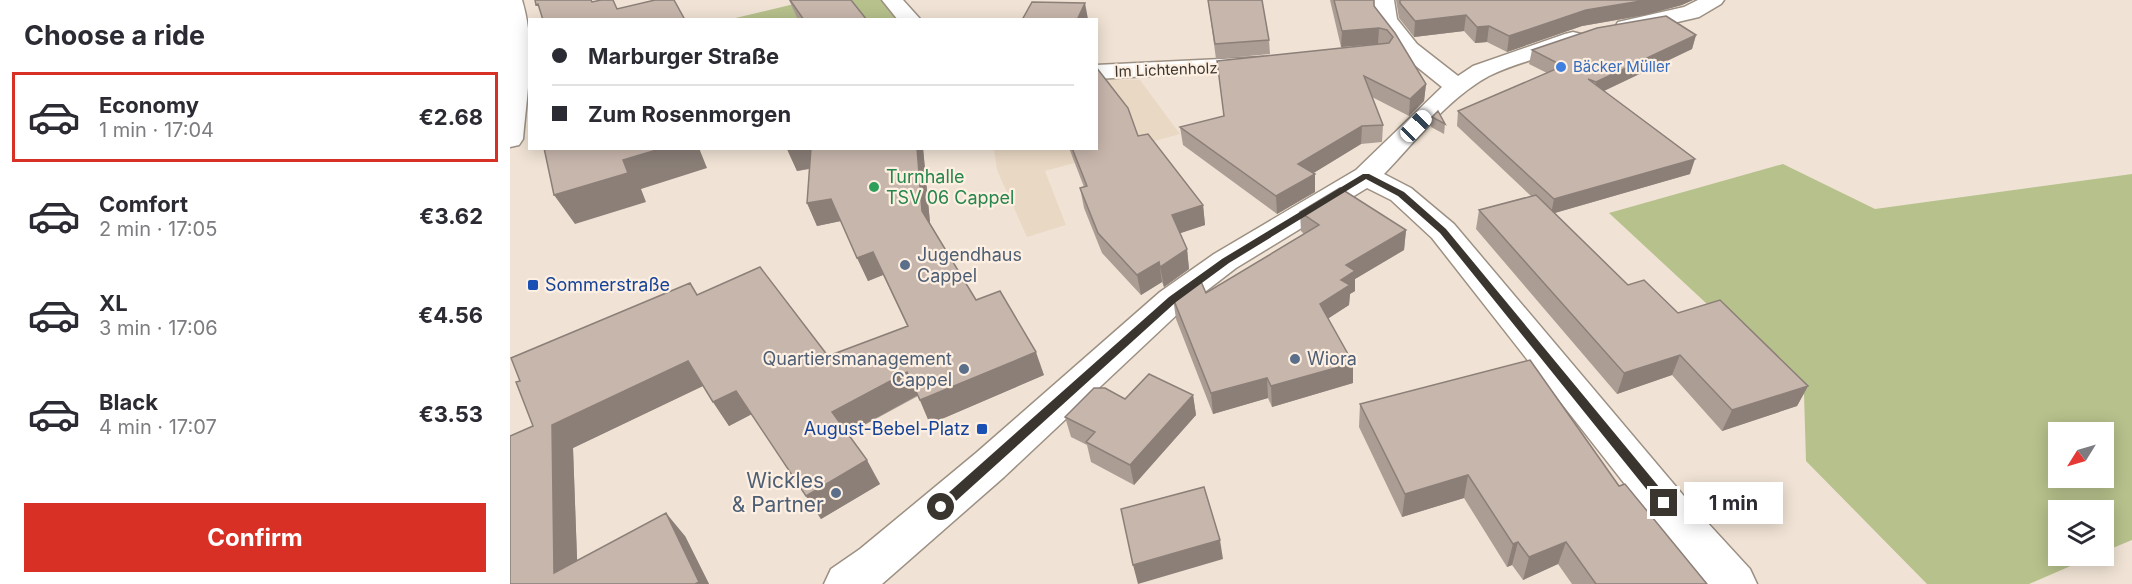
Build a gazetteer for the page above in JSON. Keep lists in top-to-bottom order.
{
  "streets": {
    "street": ["Im Lichtenholz"]
  },
  "places": {
    "other": [
      "Bäcker Müller",
      "Turnhalle TSV 06 Cappel",
      "Jugendhaus Cappel",
      "Wiora",
      "Quartiersmanagement Cappel",
      "Wickles & Partner"
    ],
    "transit": ["Sommerstraße", "August-Bebel-Platz"]
  },
  "north": "bottom left",
  "page": {
    "heading": "Choose a ride",
    "banner": ["Marburger Straße", "Zum Rosenmorgen"],
    "list": [
      {
        "name": "Economy",
        "note": "1 min · 17:04",
        "value": "€2.68"
      },
      {
        "name": "Comfort",
        "note": "2 min · 17:05",
        "value": "€3.62"
      },
      {
        "name": "XL",
        "note": "3 min · 17:06",
        "value": "€4.56"
      },
      {
        "name": "Black",
        "note": "4 min · 17:07",
        "value": "€3.53"
      }
    ],
    "bubble": "1 min",
    "buttons": "Confirm"
  }
}
